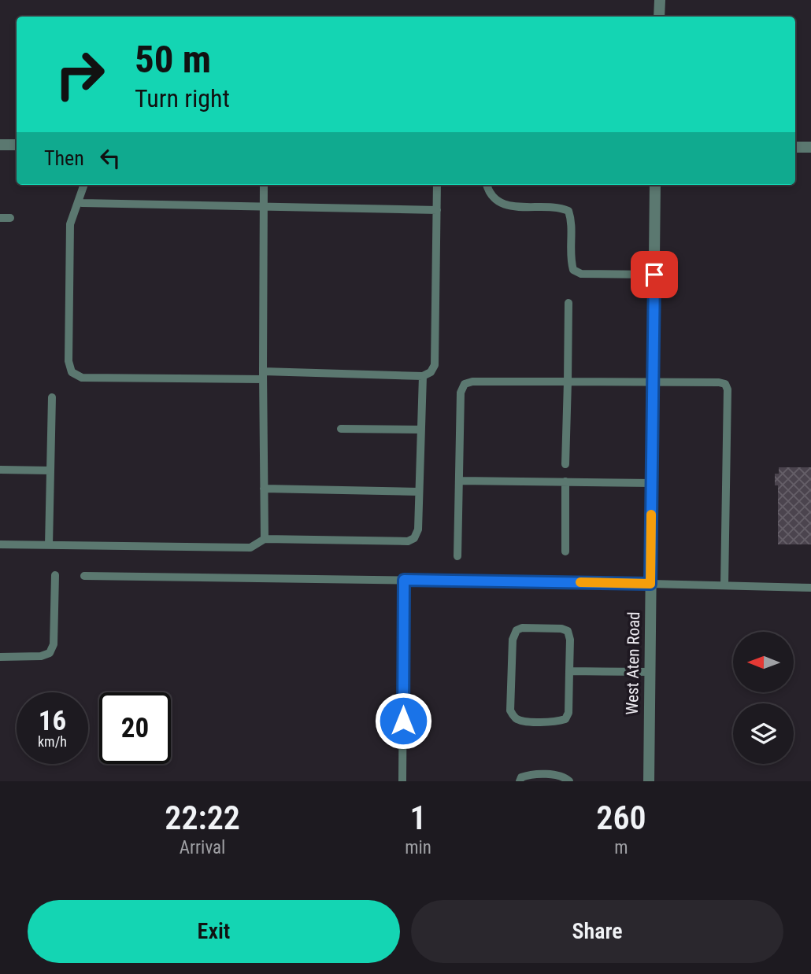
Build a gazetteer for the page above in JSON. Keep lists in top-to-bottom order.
{
  "streets": {
    "street": ["West Aten Road"]
  },
  "north": "left",
  "page": {
    "turn": ["50 m", "Turn right"],
    "then": "Then",
    "speed": "16 km/h",
    "limit": "20",
    "eta": [
      "22:22",
      "Arrival",
      "1",
      "min",
      "260",
      "m"
    ],
    "buttons": ["Exit", "Share"]
  }
}
